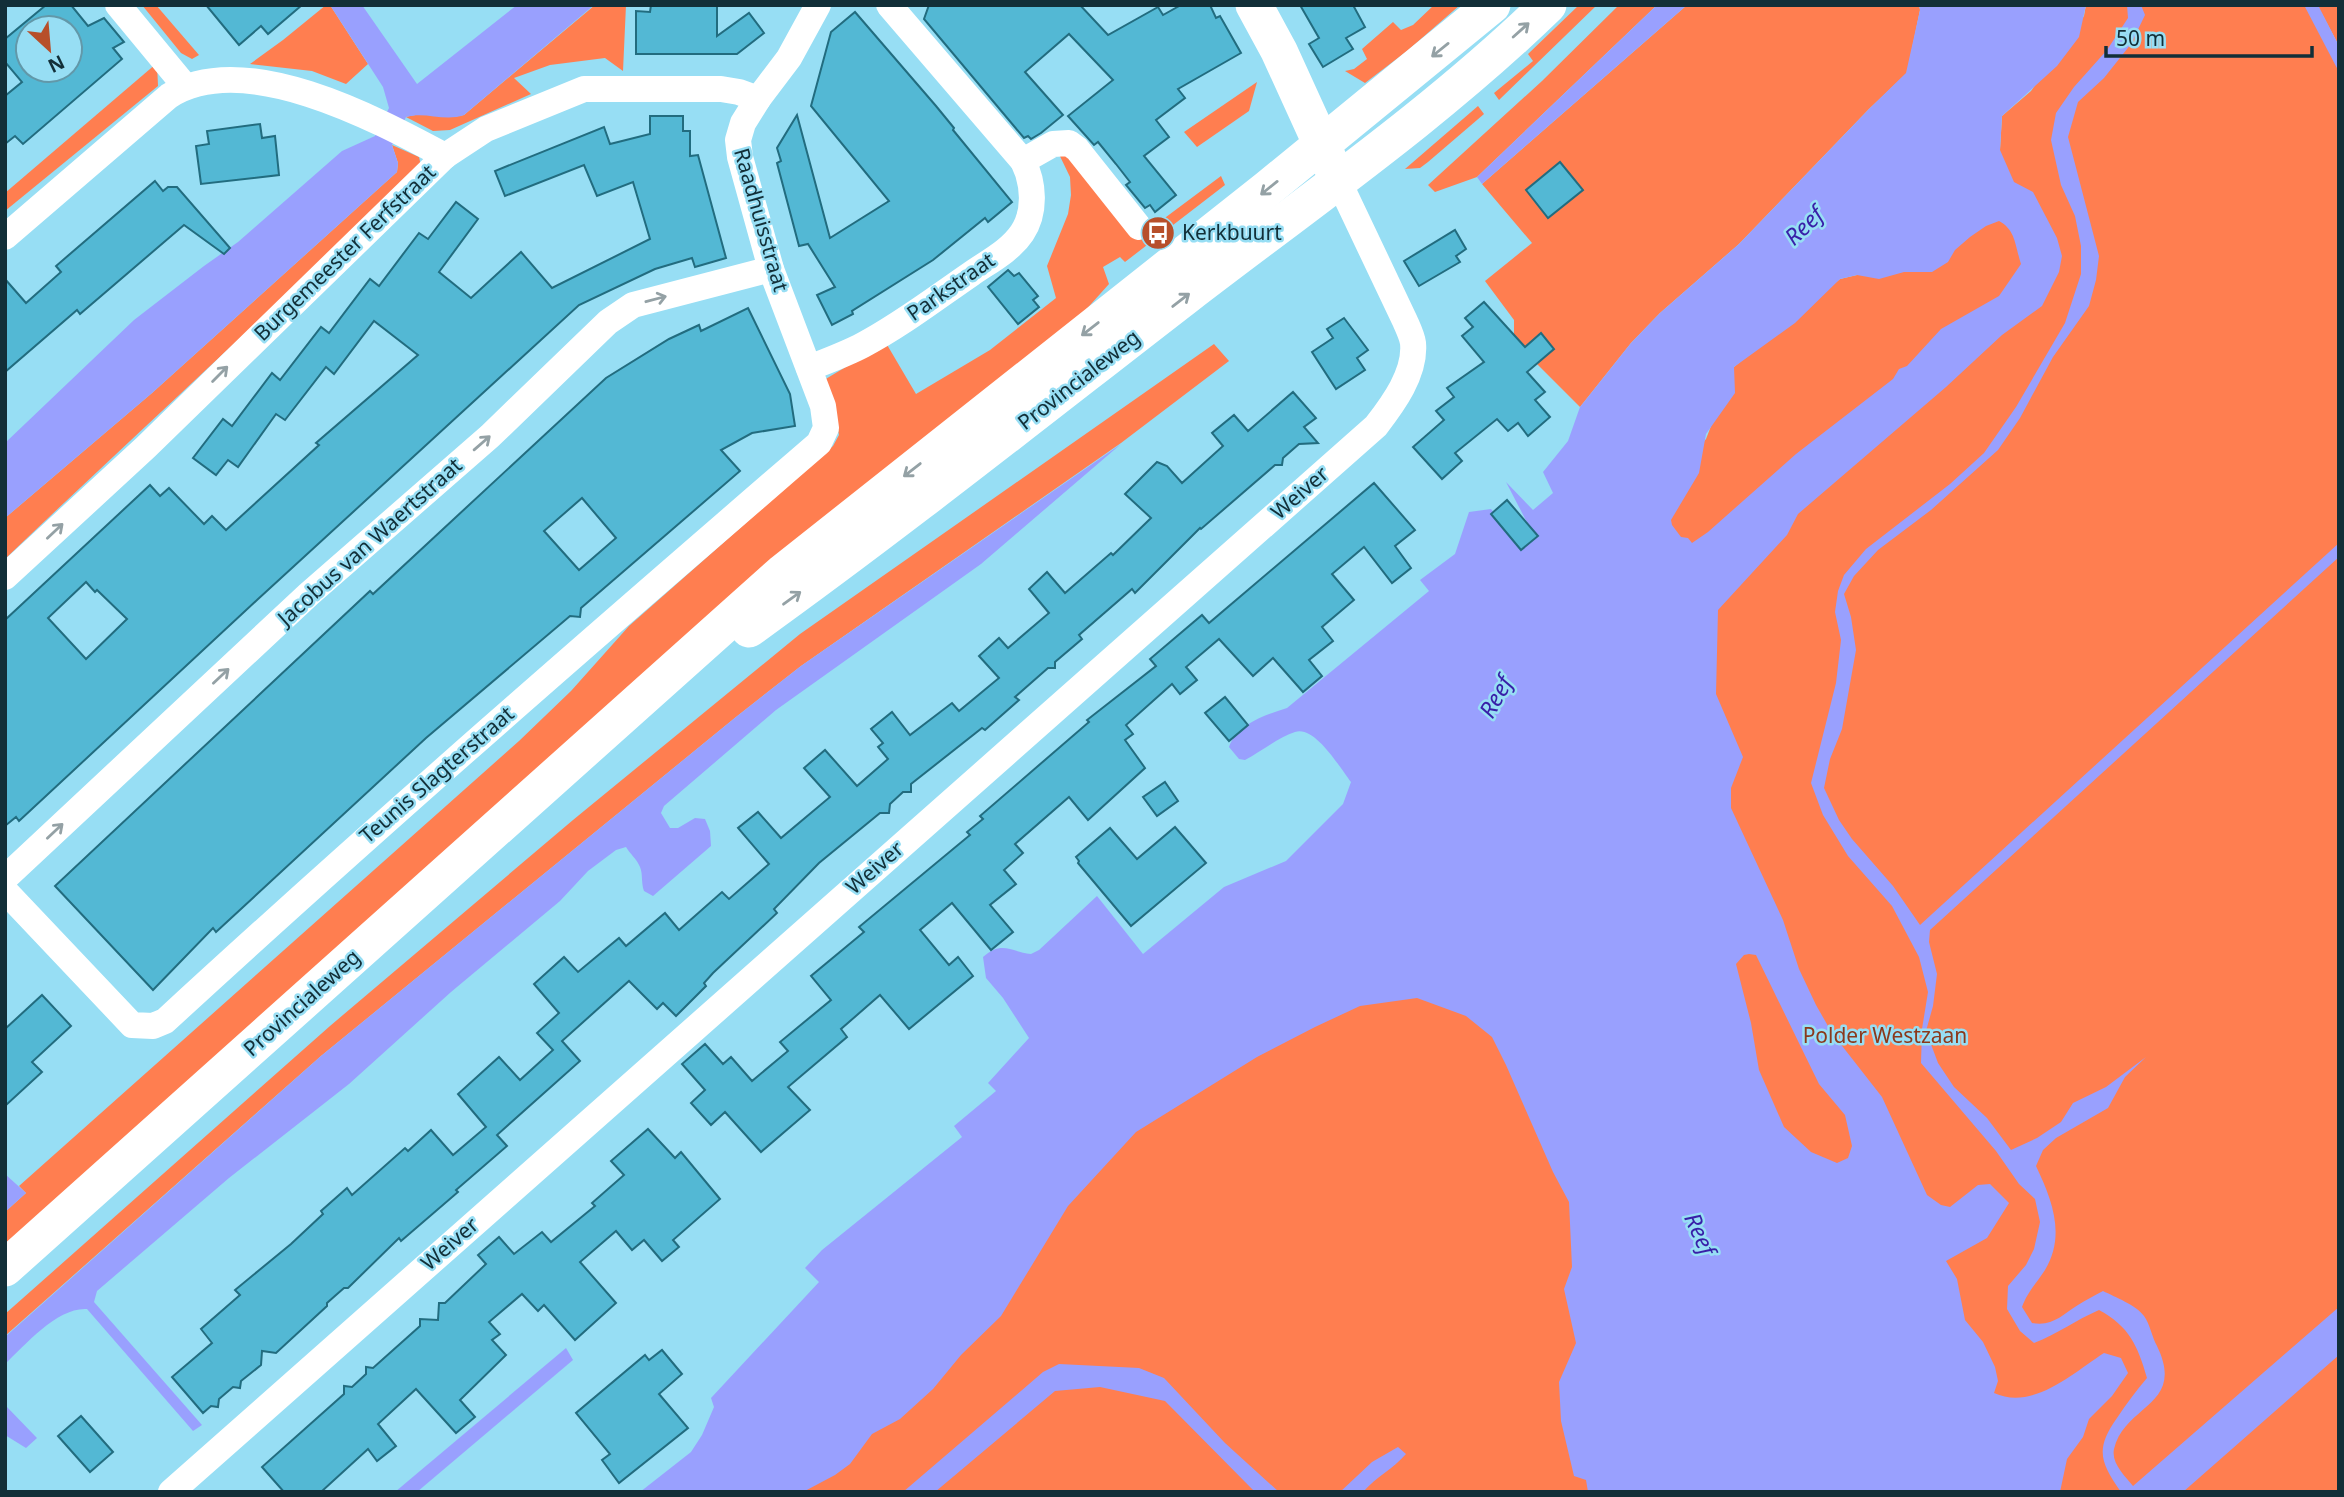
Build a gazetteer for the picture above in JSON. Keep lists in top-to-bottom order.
{
  "streets": {
    "main road": ["Provincialeweg"],
    "street": [
      "Raadhuisstraat",
      "Burgemeester Ferfstraat",
      "Parkstraat",
      "Weiver",
      "Jacobus van Waertstraat",
      "Teunis Slagterstraat"
    ]
  },
  "crossings": [
    ["Raadhuisstraat", "Burgemeester Ferfstraat"],
    ["Raadhuisstraat", "Parkstraat"],
    ["Raadhuisstraat", "Jacobus van Waertstraat"],
    ["Raadhuisstraat", "Teunis Slagterstraat"],
    ["Parkstraat", "Teunis Slagterstraat"],
    ["Provincialeweg", "Weiver"]
  ],
  "one_way": ["Burgemeester Ferfstraat", "Jacobus van Waertstraat"],
  "water": ["Reef"],
  "parks": ["Polder Westzaan"],
  "places": {
    "bus stop": ["Kerkbuurt"]
  },
  "scale_bar": "50 m",
  "north": "bottom right"
}
